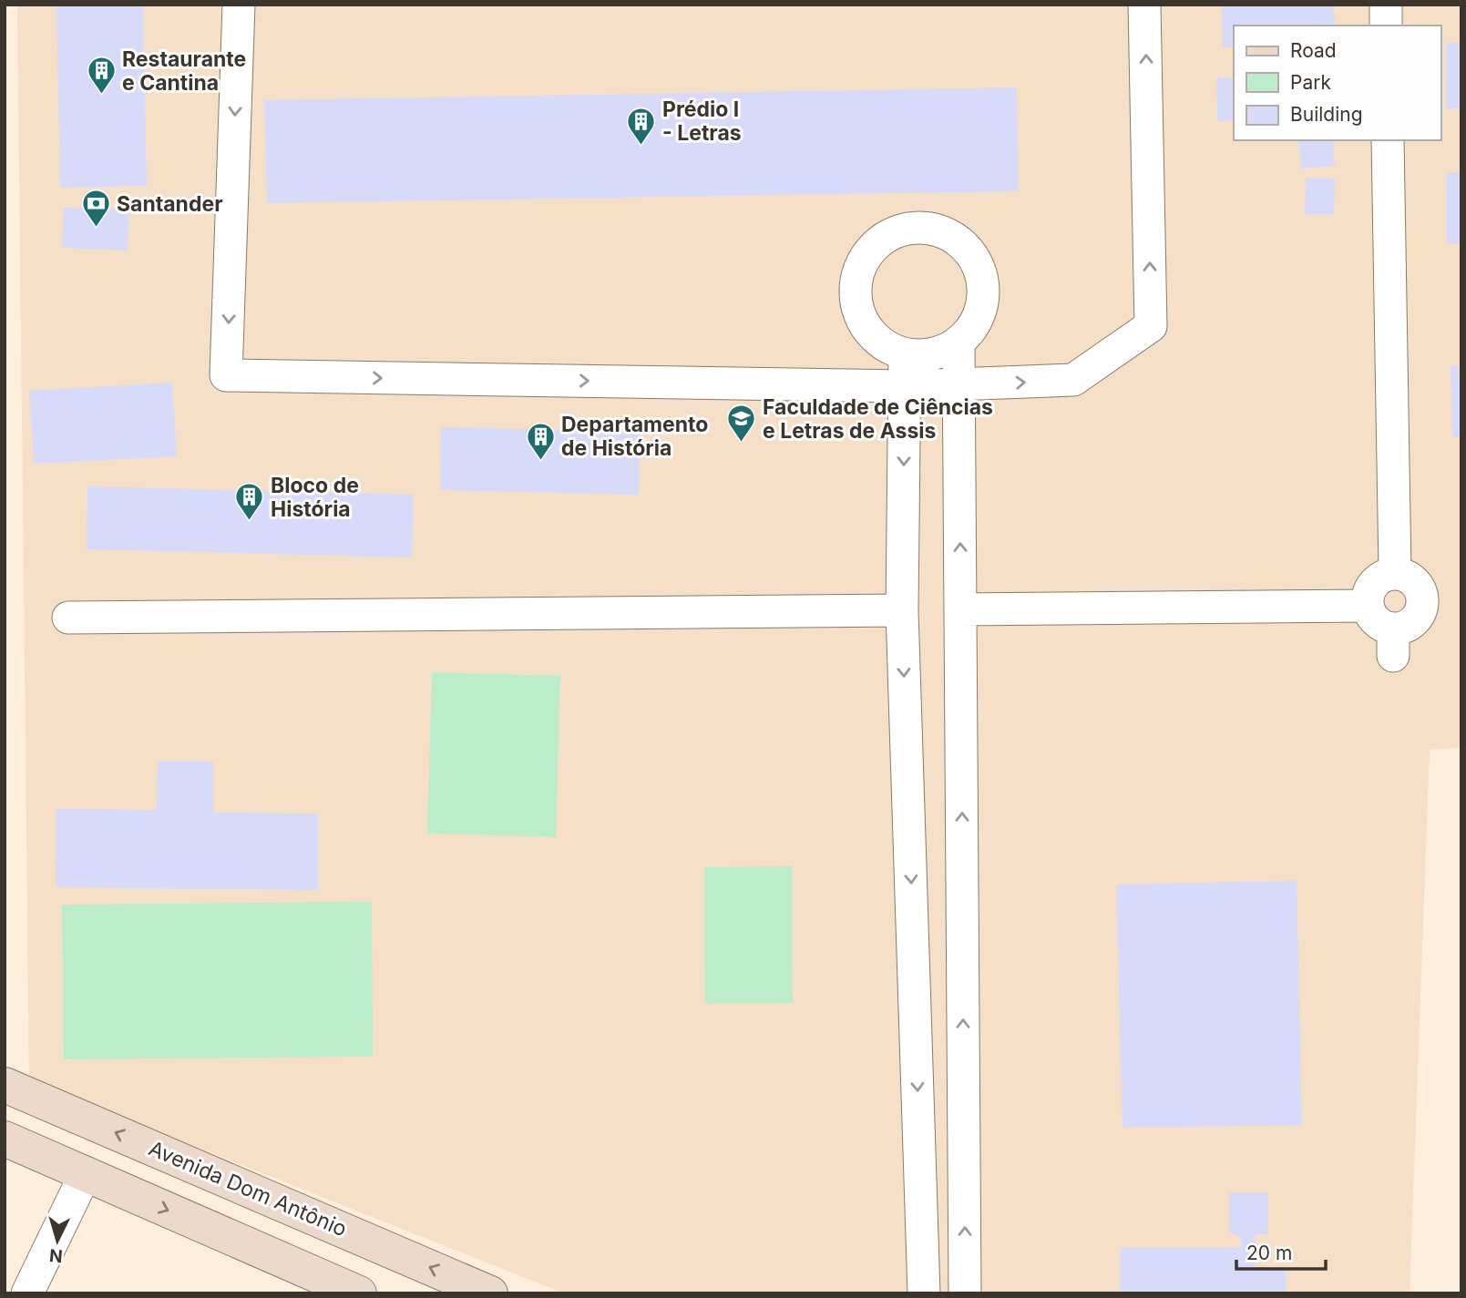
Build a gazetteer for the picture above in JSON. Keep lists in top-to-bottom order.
{
  "streets": {
    "main road": ["Avenida Dom Antônio"]
  },
  "places": {
    "building": [
      "Restaurante e Cantina",
      "Prédio I - Letras",
      "Departamento de História",
      "Bloco de História"
    ],
    "bank": ["Santander"],
    "school or university": ["Faculdade de Ciências e Letras de Assis"]
  },
  "legend": ["Road", "Park", "Building"],
  "scale_bar": "20 m",
  "north": "bottom"
}
